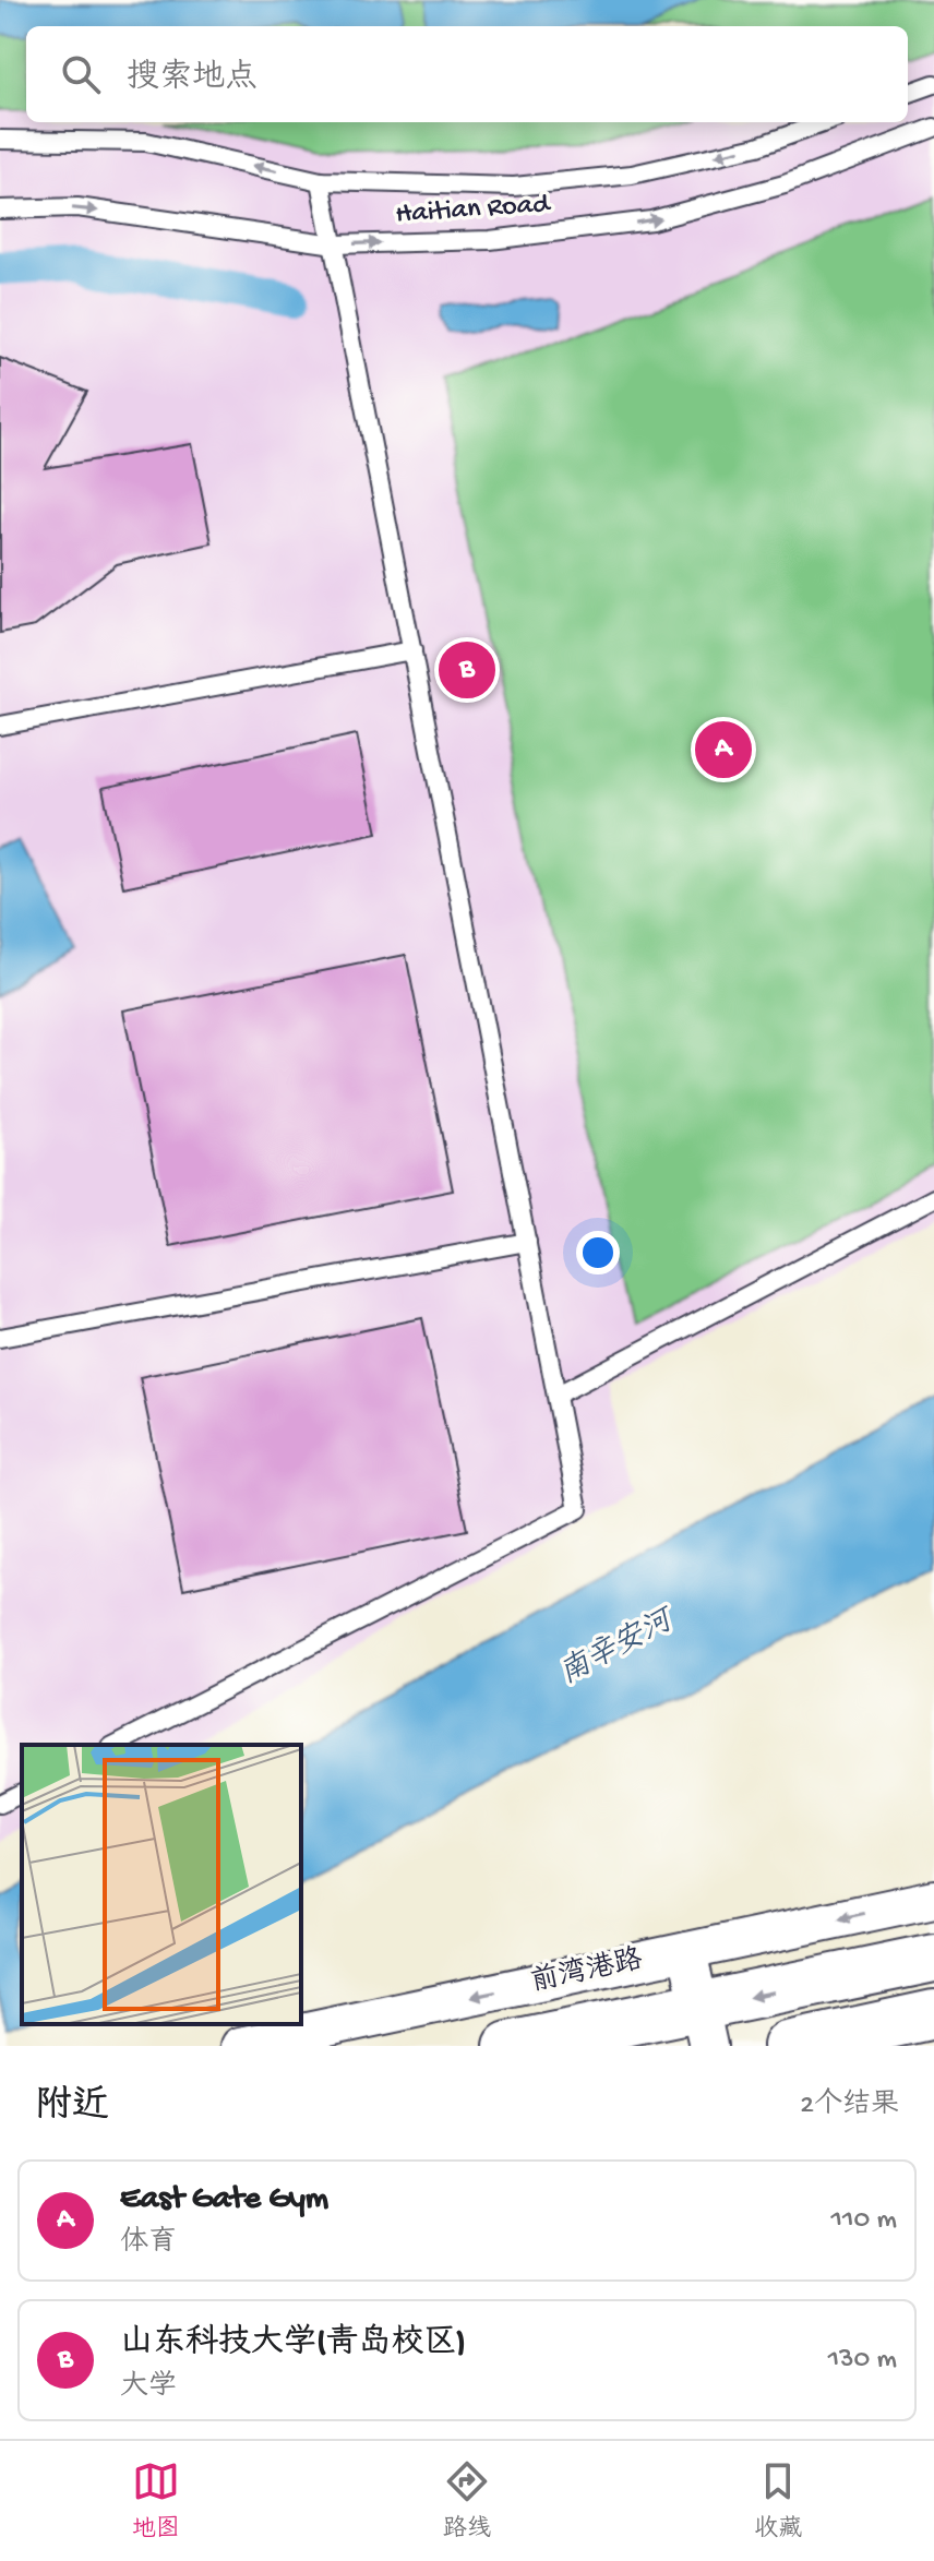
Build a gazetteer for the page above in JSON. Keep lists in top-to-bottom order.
{
  "streets": {
    "main road": ["前湾港路"],
    "lane": ["Haitian Road"]
  },
  "one_way": ["前湾港路"],
  "water": ["南辛安河"],
  "page": {
    "search": "搜索地点",
    "pins": ["B", "A"],
    "heading": ["附近", "2个结果"],
    "list": [
      {
        "mark": "A",
        "name": "East Gate Gym",
        "note": "体育",
        "value": "110 m"
      },
      {
        "mark": "B",
        "name": "山东科技大学(青岛校区)",
        "note": "大学",
        "value": "130 m"
      }
    ],
    "nav": ["地图", "路线", "收藏"]
  }
}
